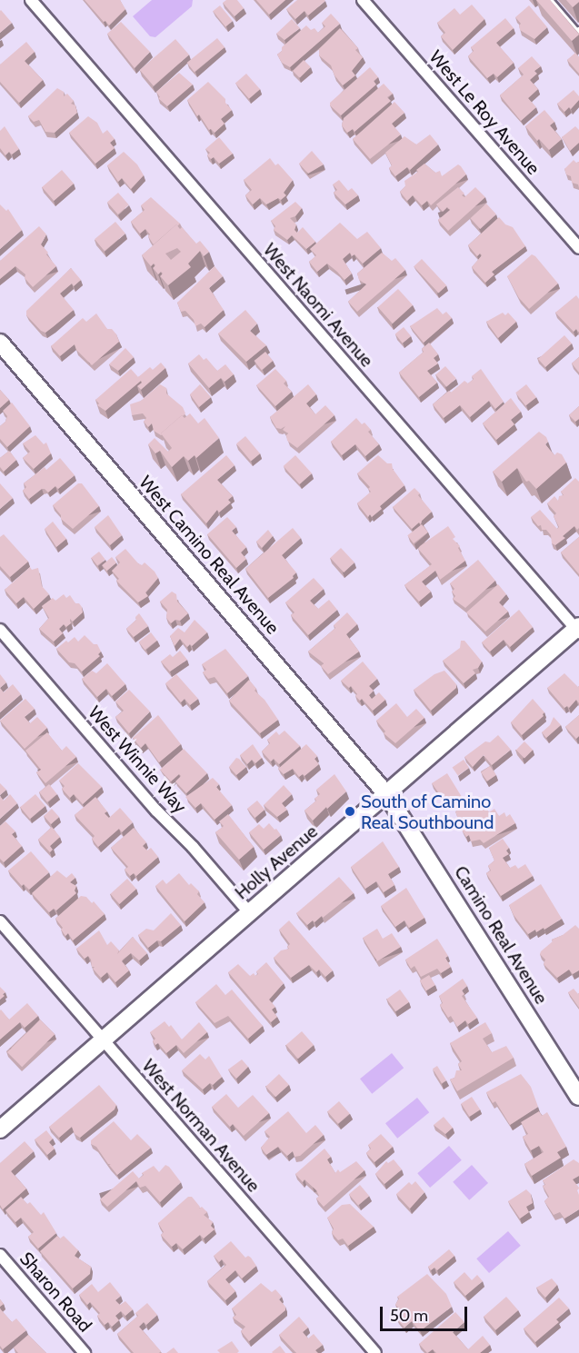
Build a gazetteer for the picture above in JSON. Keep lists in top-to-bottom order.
{
  "streets": {
    "street": [
      "West Le Roy Avenue",
      "West Naomi Avenue",
      "West Camino Real Avenue",
      "West Winnie Way",
      "Holly Avenue",
      "Camino Real Avenue",
      "West Norman Avenue",
      "Sharon Road"
    ]
  },
  "crossings": [
    ["West Naomi Avenue", "Holly Avenue"],
    ["West Camino Real Avenue", "Holly Avenue"],
    ["West Camino Real Avenue", "Camino Real Avenue"],
    ["West Winnie Way", "Holly Avenue"],
    ["Holly Avenue", "Camino Real Avenue"],
    ["Holly Avenue", "West Norman Avenue"]
  ],
  "places": ["South of Camino Real Southbound"],
  "scale_bar": "50 m"
}
